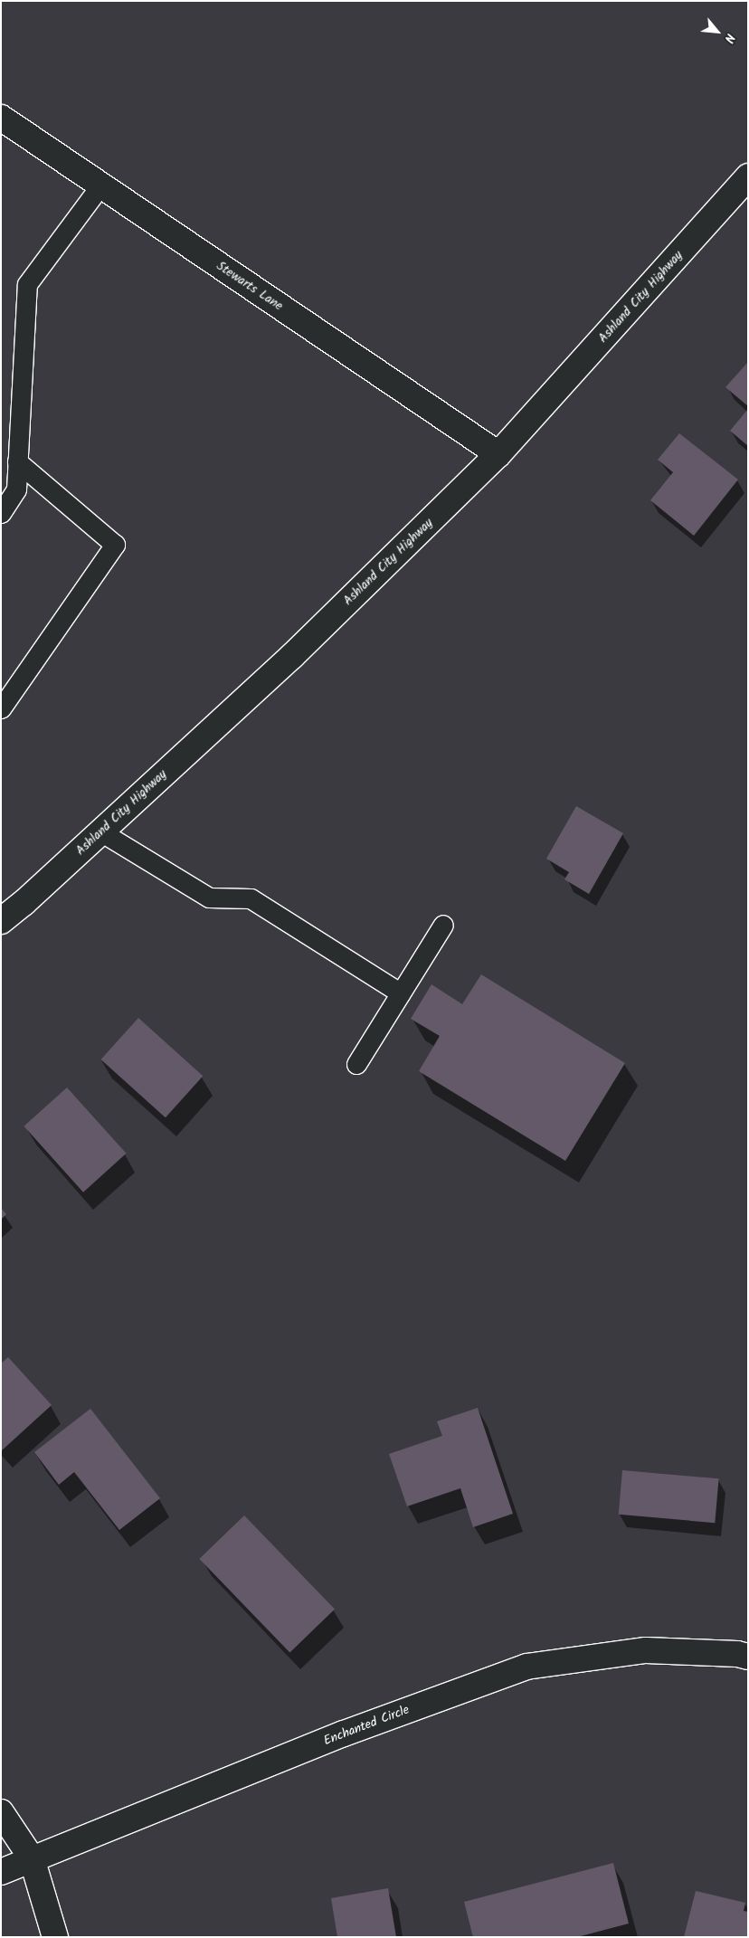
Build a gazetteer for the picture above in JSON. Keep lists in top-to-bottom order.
{
  "streets": {
    "street": ["Stewarts Lane", "Ashland City Highway", "Enchanted Circle"]
  },
  "crossings": [
    ["Stewarts Lane", "Ashland City Highway"]
  ],
  "north": "bottom right"
}
